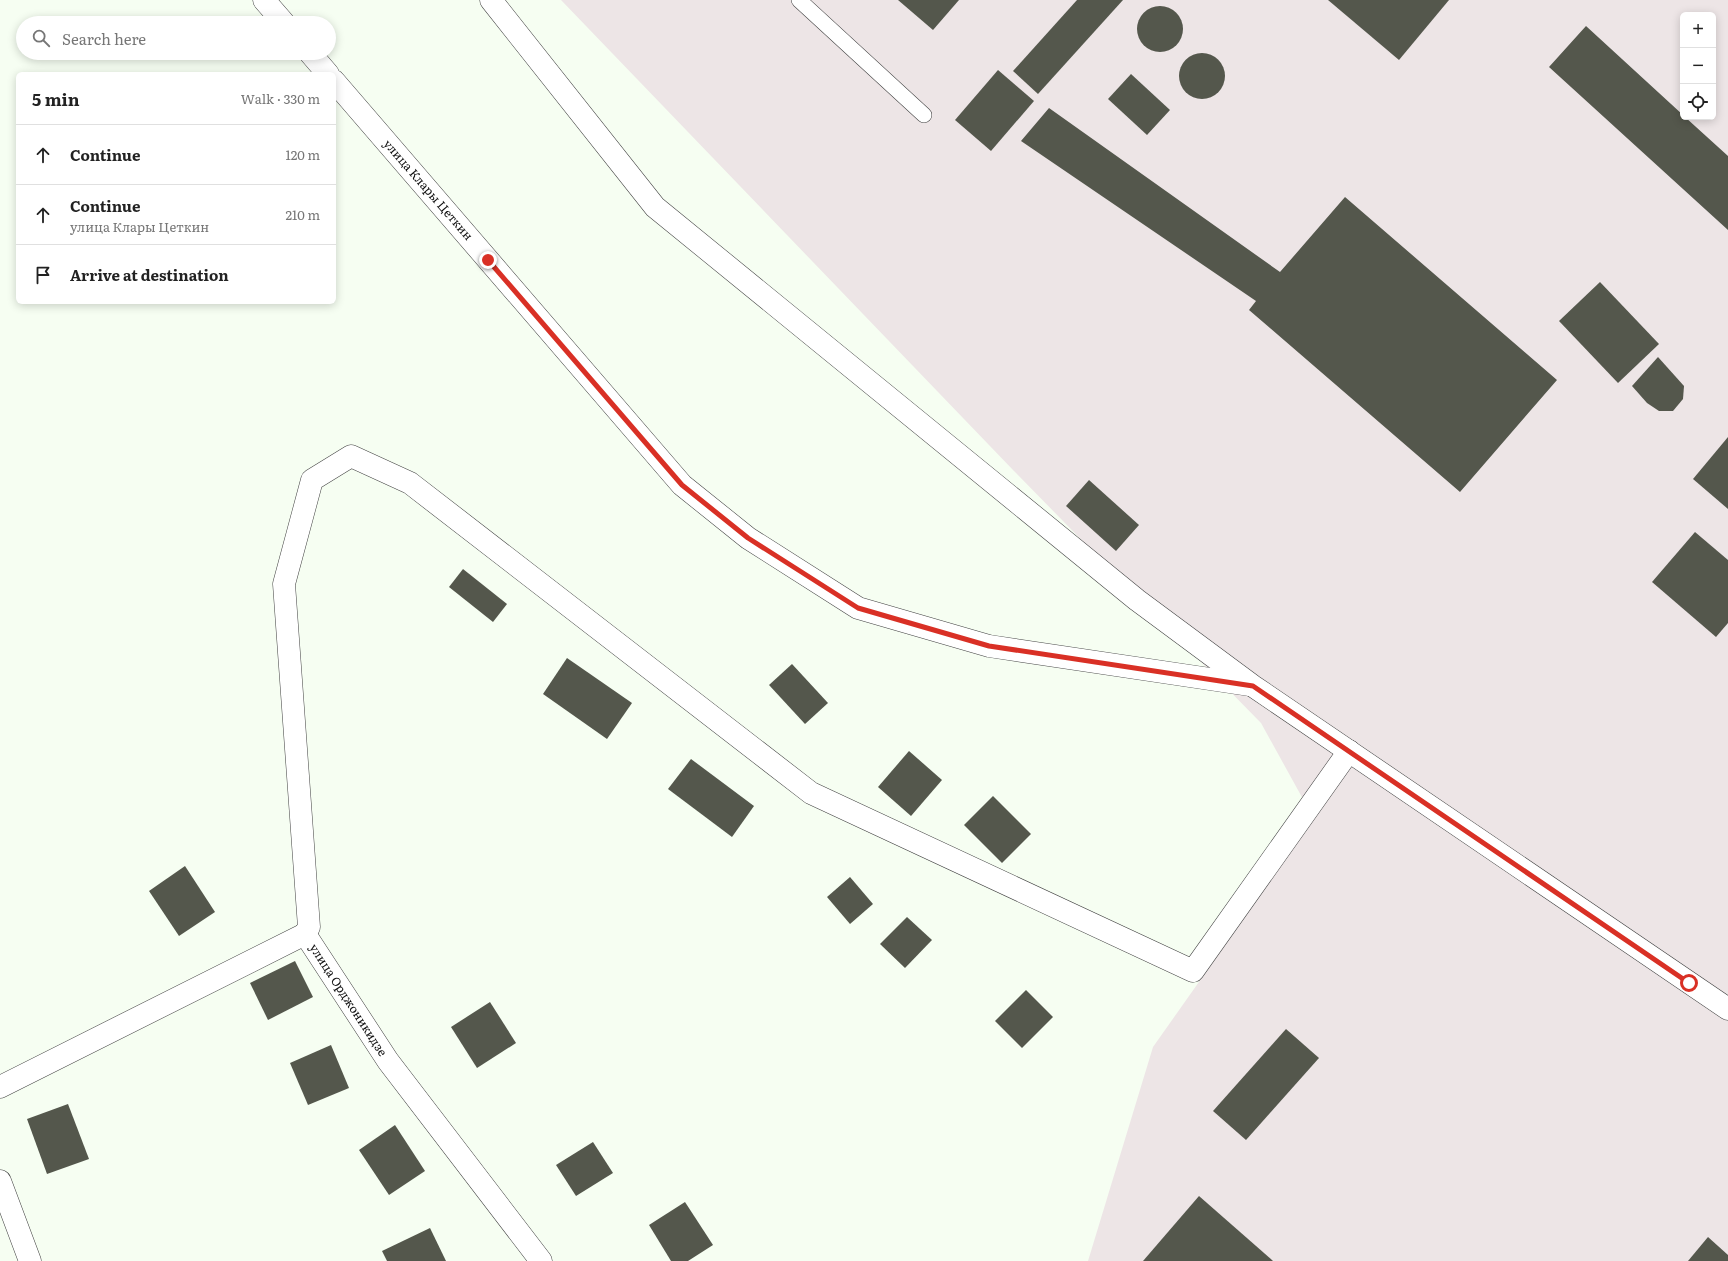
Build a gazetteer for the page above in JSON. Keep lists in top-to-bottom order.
{
  "streets": {
    "street": ["улица Клары Цеткин", "улица Орджоникидзе"]
  },
  "page": {
    "map_buttons": ["+", "−"],
    "search": "Search here",
    "heading": ["5 min", "Walk · 330 m"],
    "list": [
      ["Continue", "120 m"],
      ["Continue", "улица Клары Цеткин", "210 m"],
      "Arrive at destination"
    ]
  }
}
